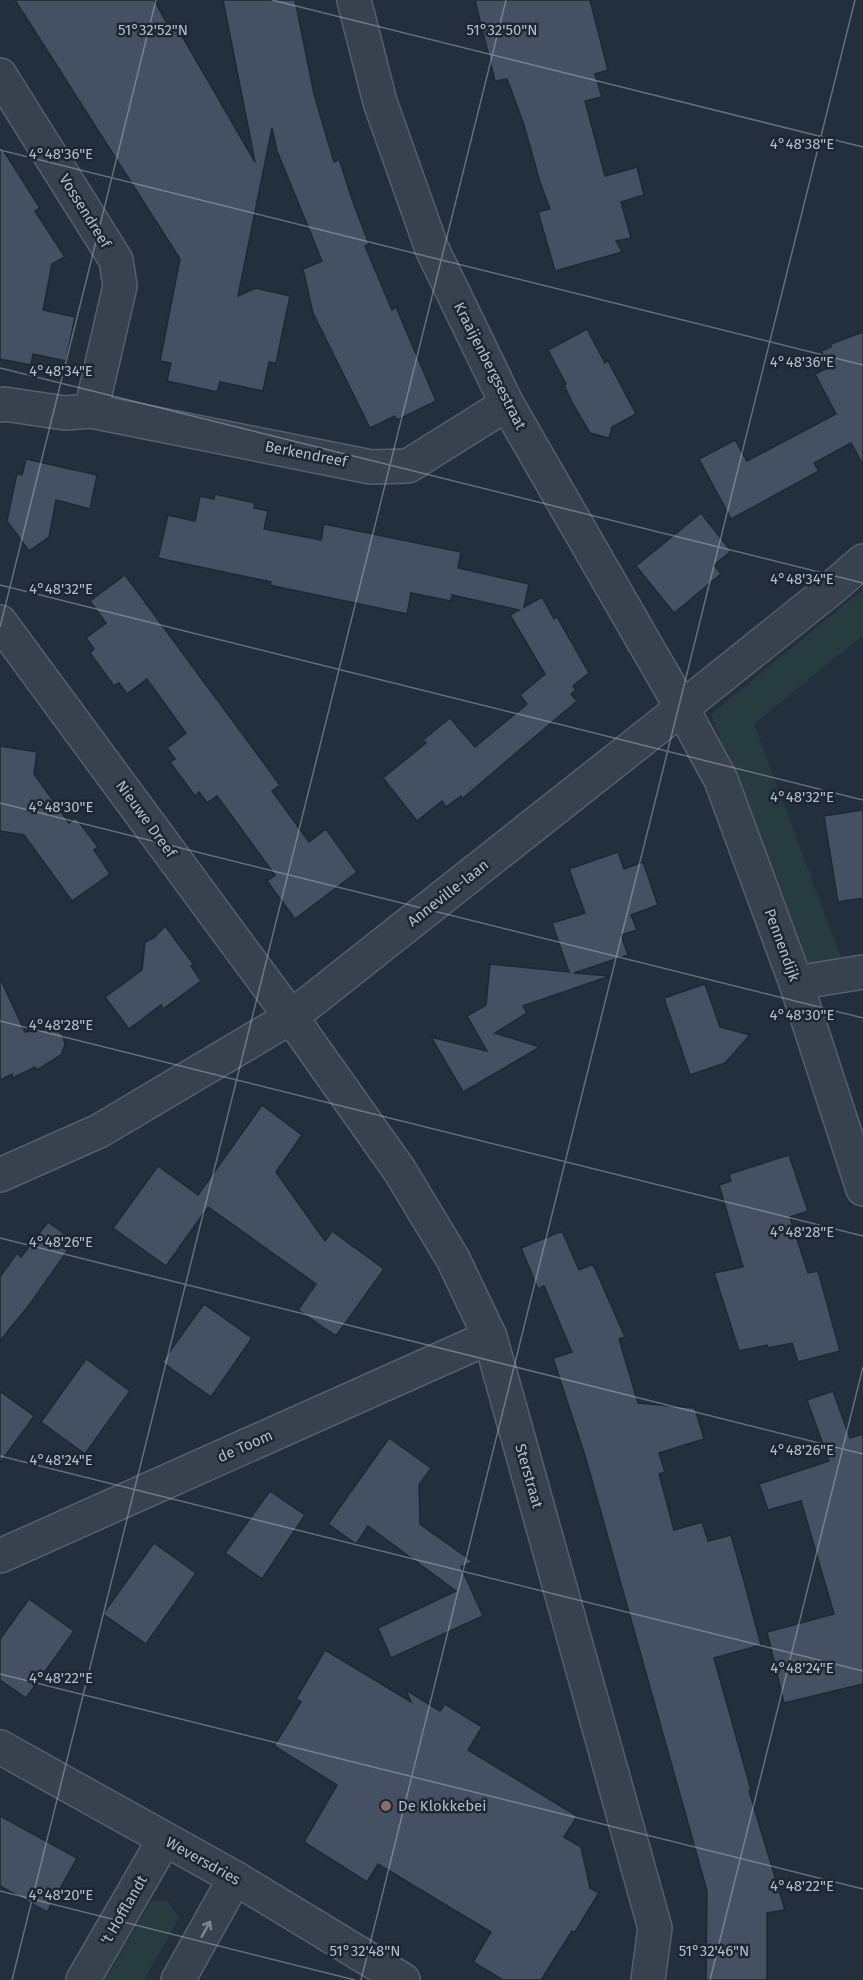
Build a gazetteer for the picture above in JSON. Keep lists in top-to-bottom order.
{
  "streets": {
    "street": [
      "Vossendreef",
      "Kraaijenbergsestraat",
      "Berkendreef",
      "Nieuwe Dreef",
      "Anneville-laan",
      "Pennendijk",
      "de Toom",
      "Sterstraat",
      "Weversdries",
      "'t Hofflandt"
    ]
  },
  "crossings": [
    ["Vossendreef", "Berkendreef"],
    ["Kraaijenbergsestraat", "Berkendreef"],
    ["Kraaijenbergsestraat", "Anneville-laan"],
    ["Kraaijenbergsestraat", "Pennendijk"],
    ["Nieuwe Dreef", "Anneville-laan"],
    ["Nieuwe Dreef", "Sterstraat"],
    ["Anneville-laan", "Pennendijk"],
    ["Anneville-laan", "Sterstraat"],
    ["de Toom", "Sterstraat"],
    ["Weversdries", "'t Hofflandt"]
  ],
  "places": ["De Klokkebei"],
  "coordinates": [
    "51°32'52\"N",
    "51°32'50\"N",
    "4°48'38\"E",
    "4°48'36\"E",
    "4°48'34\"E",
    "4°48'32\"E",
    "4°48'30\"E",
    "4°48'28\"E",
    "4°48'26\"E",
    "4°48'24\"E",
    "4°48'22\"E",
    "4°48'20\"E",
    "51°32'48\"N",
    "51°32'46\"N"
  ]
}
